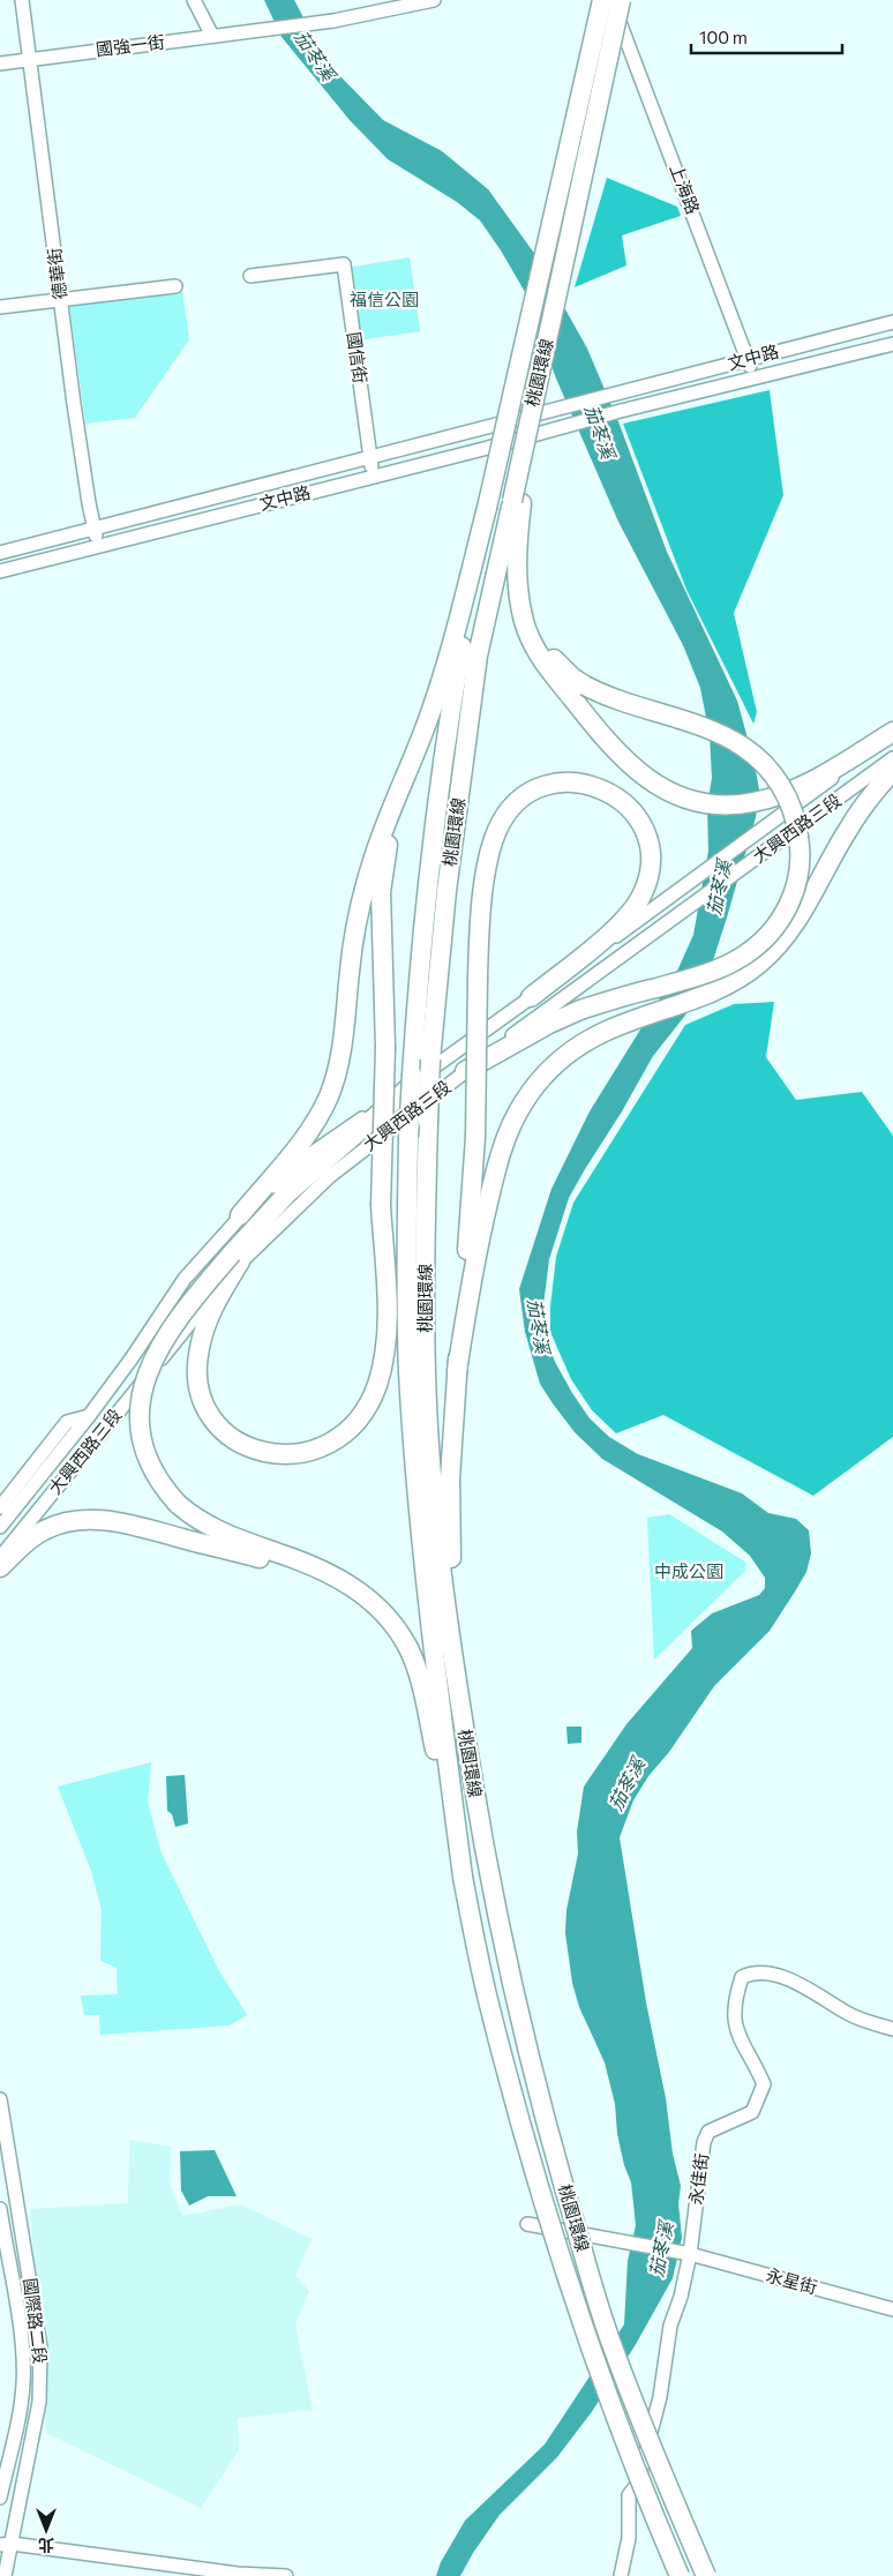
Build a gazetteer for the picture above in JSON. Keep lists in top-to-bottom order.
{
  "streets": {
    "highway": ["桃園環線"],
    "street": [
      "國強一街",
      "上海路",
      "德華街",
      "國信街",
      "文中路",
      "大興西路三段",
      "永佳街",
      "永星街",
      "國際路二段"
    ]
  },
  "crossings": [
    ["國強一街", "德華街"],
    ["上海路", "文中路"],
    ["德華街", "文中路"],
    ["國信街", "文中路"],
    ["桃園環線", "大興西路三段"],
    ["永佳街", "永星街"]
  ],
  "water": ["茄苳溪"],
  "parks": ["福信公園", "中成公園"],
  "scale_bar": "100 m",
  "north": "bottom"
}
